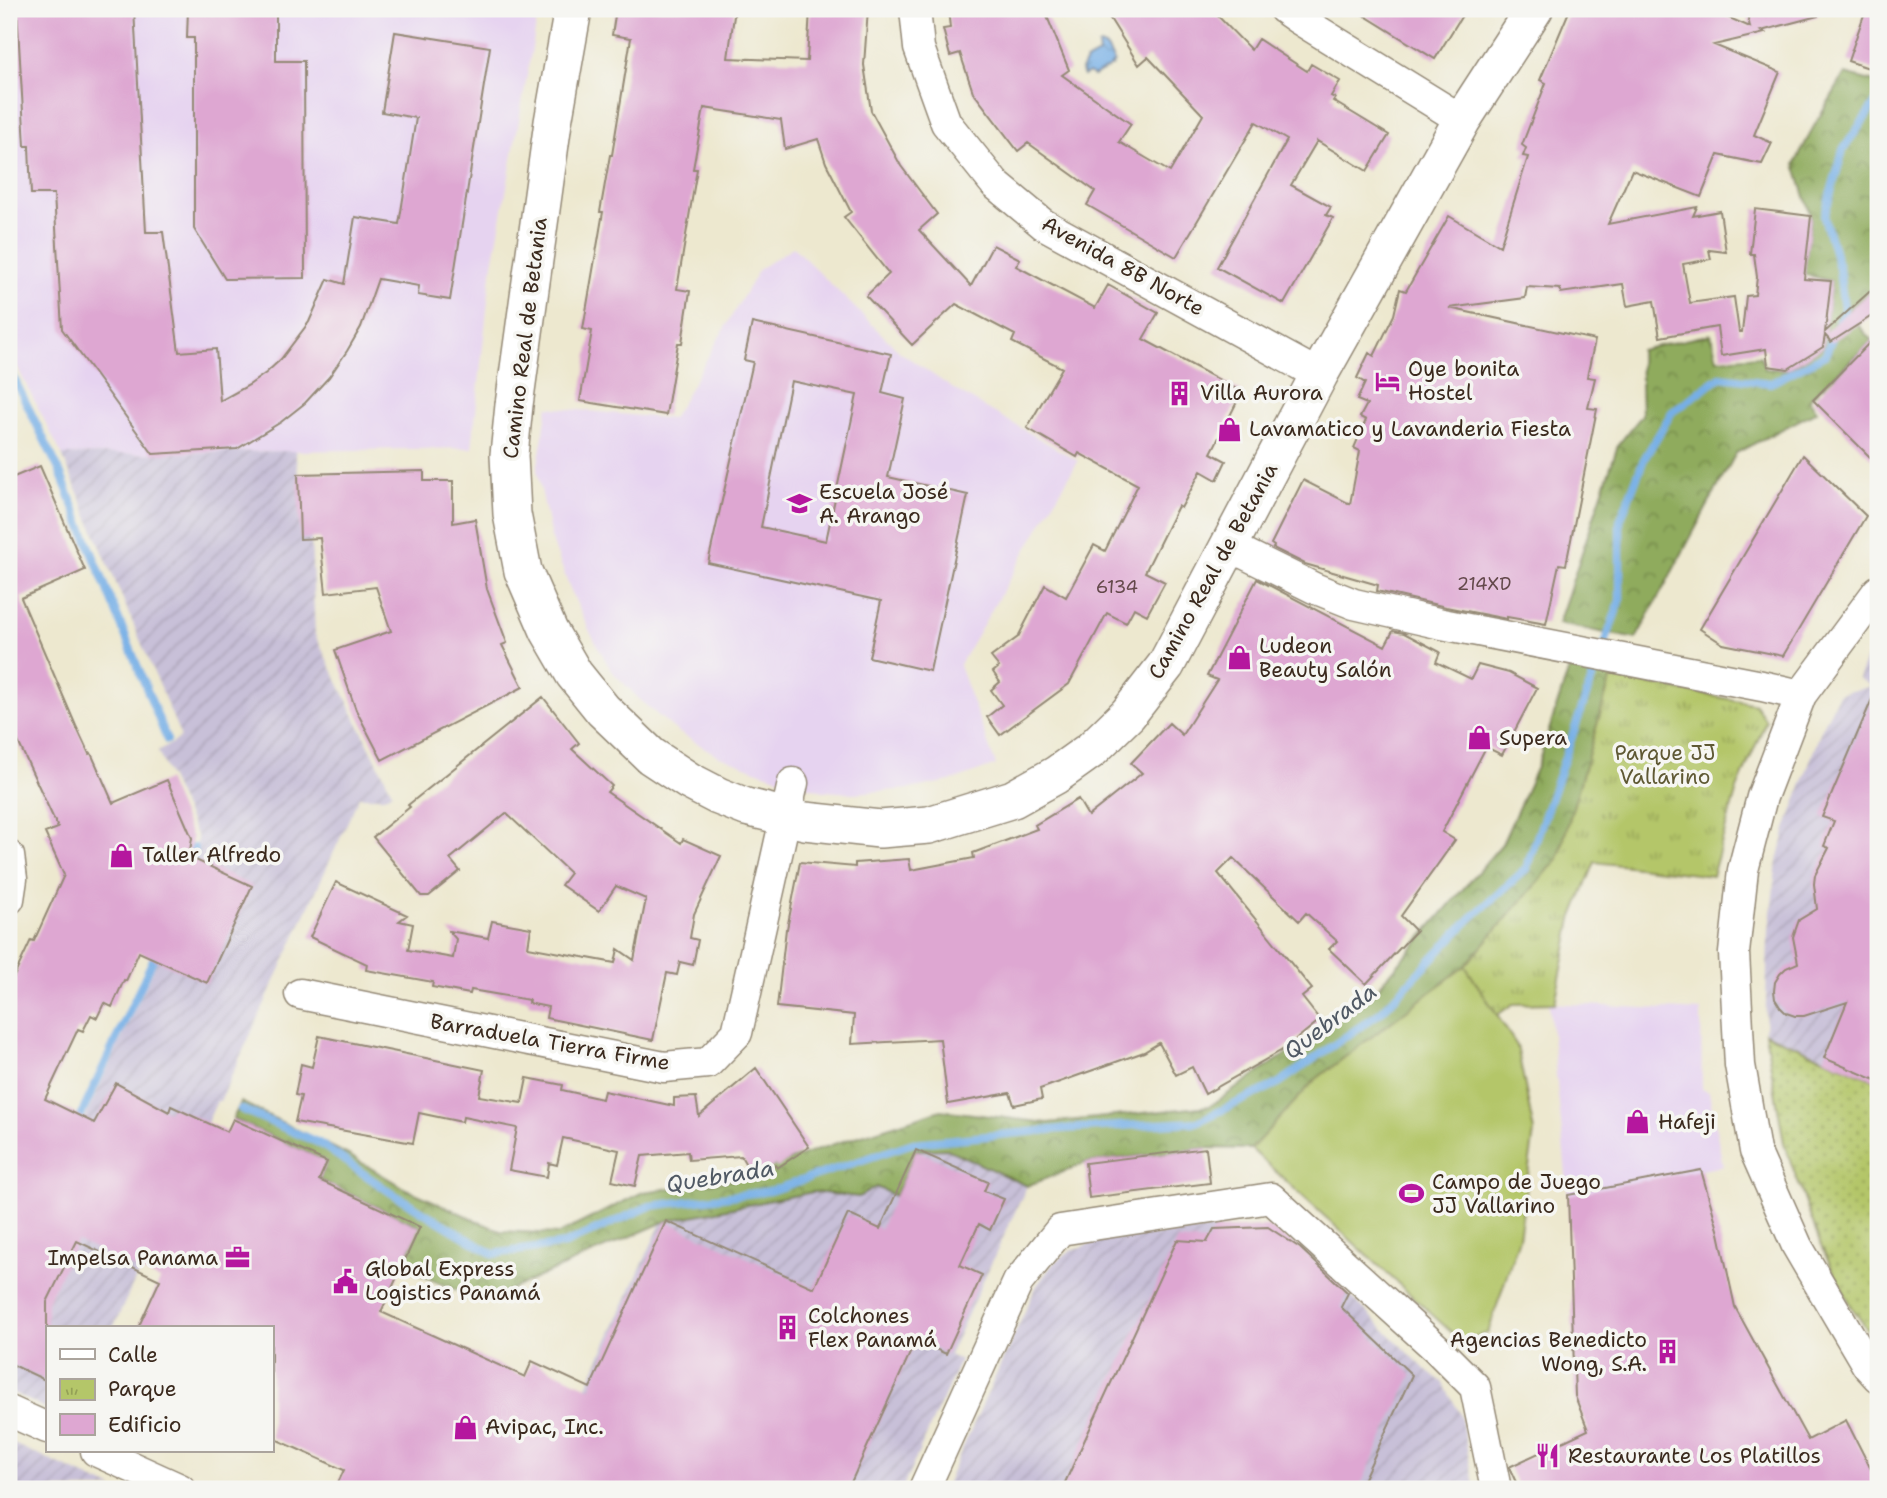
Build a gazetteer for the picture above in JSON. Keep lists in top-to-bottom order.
{
  "streets": {
    "street": ["Avenida 8B Norte", "Camino Real de Betania", "Barraduela Tierra Firme"]
  },
  "crossings": [
    ["Avenida 8B Norte", "Camino Real de Betania"],
    ["Camino Real de Betania", "Barraduela Tierra Firme"]
  ],
  "water": ["Quebrada"],
  "parks": ["Parque JJ Vallarino"],
  "places": {
    "hotel": ["Oye bonita Hostel"],
    "building": ["Villa Aurora", "Colchones Flex Panamá", "Agencias Benedicto Wong, S.A."],
    "shop": [
      "Lavamatico y Lavanderia Fiesta",
      "Ludeon Beauty Salón",
      "Supera",
      "Taller Alfredo",
      "Hafeji",
      "Avipac, Inc."
    ],
    "school or university": ["Escuela José A. Arango"],
    "sports": ["Campo de Juego JJ Vallarino"],
    "office": ["Impelsa Panama"],
    "public building": ["Global Express Logistics Panamá"],
    "restaurant": ["Restaurante Los Platillos"]
  },
  "house_numbers": ["214XD", "6134"],
  "legend": ["Calle", "Parque", "Edificio"]
}
